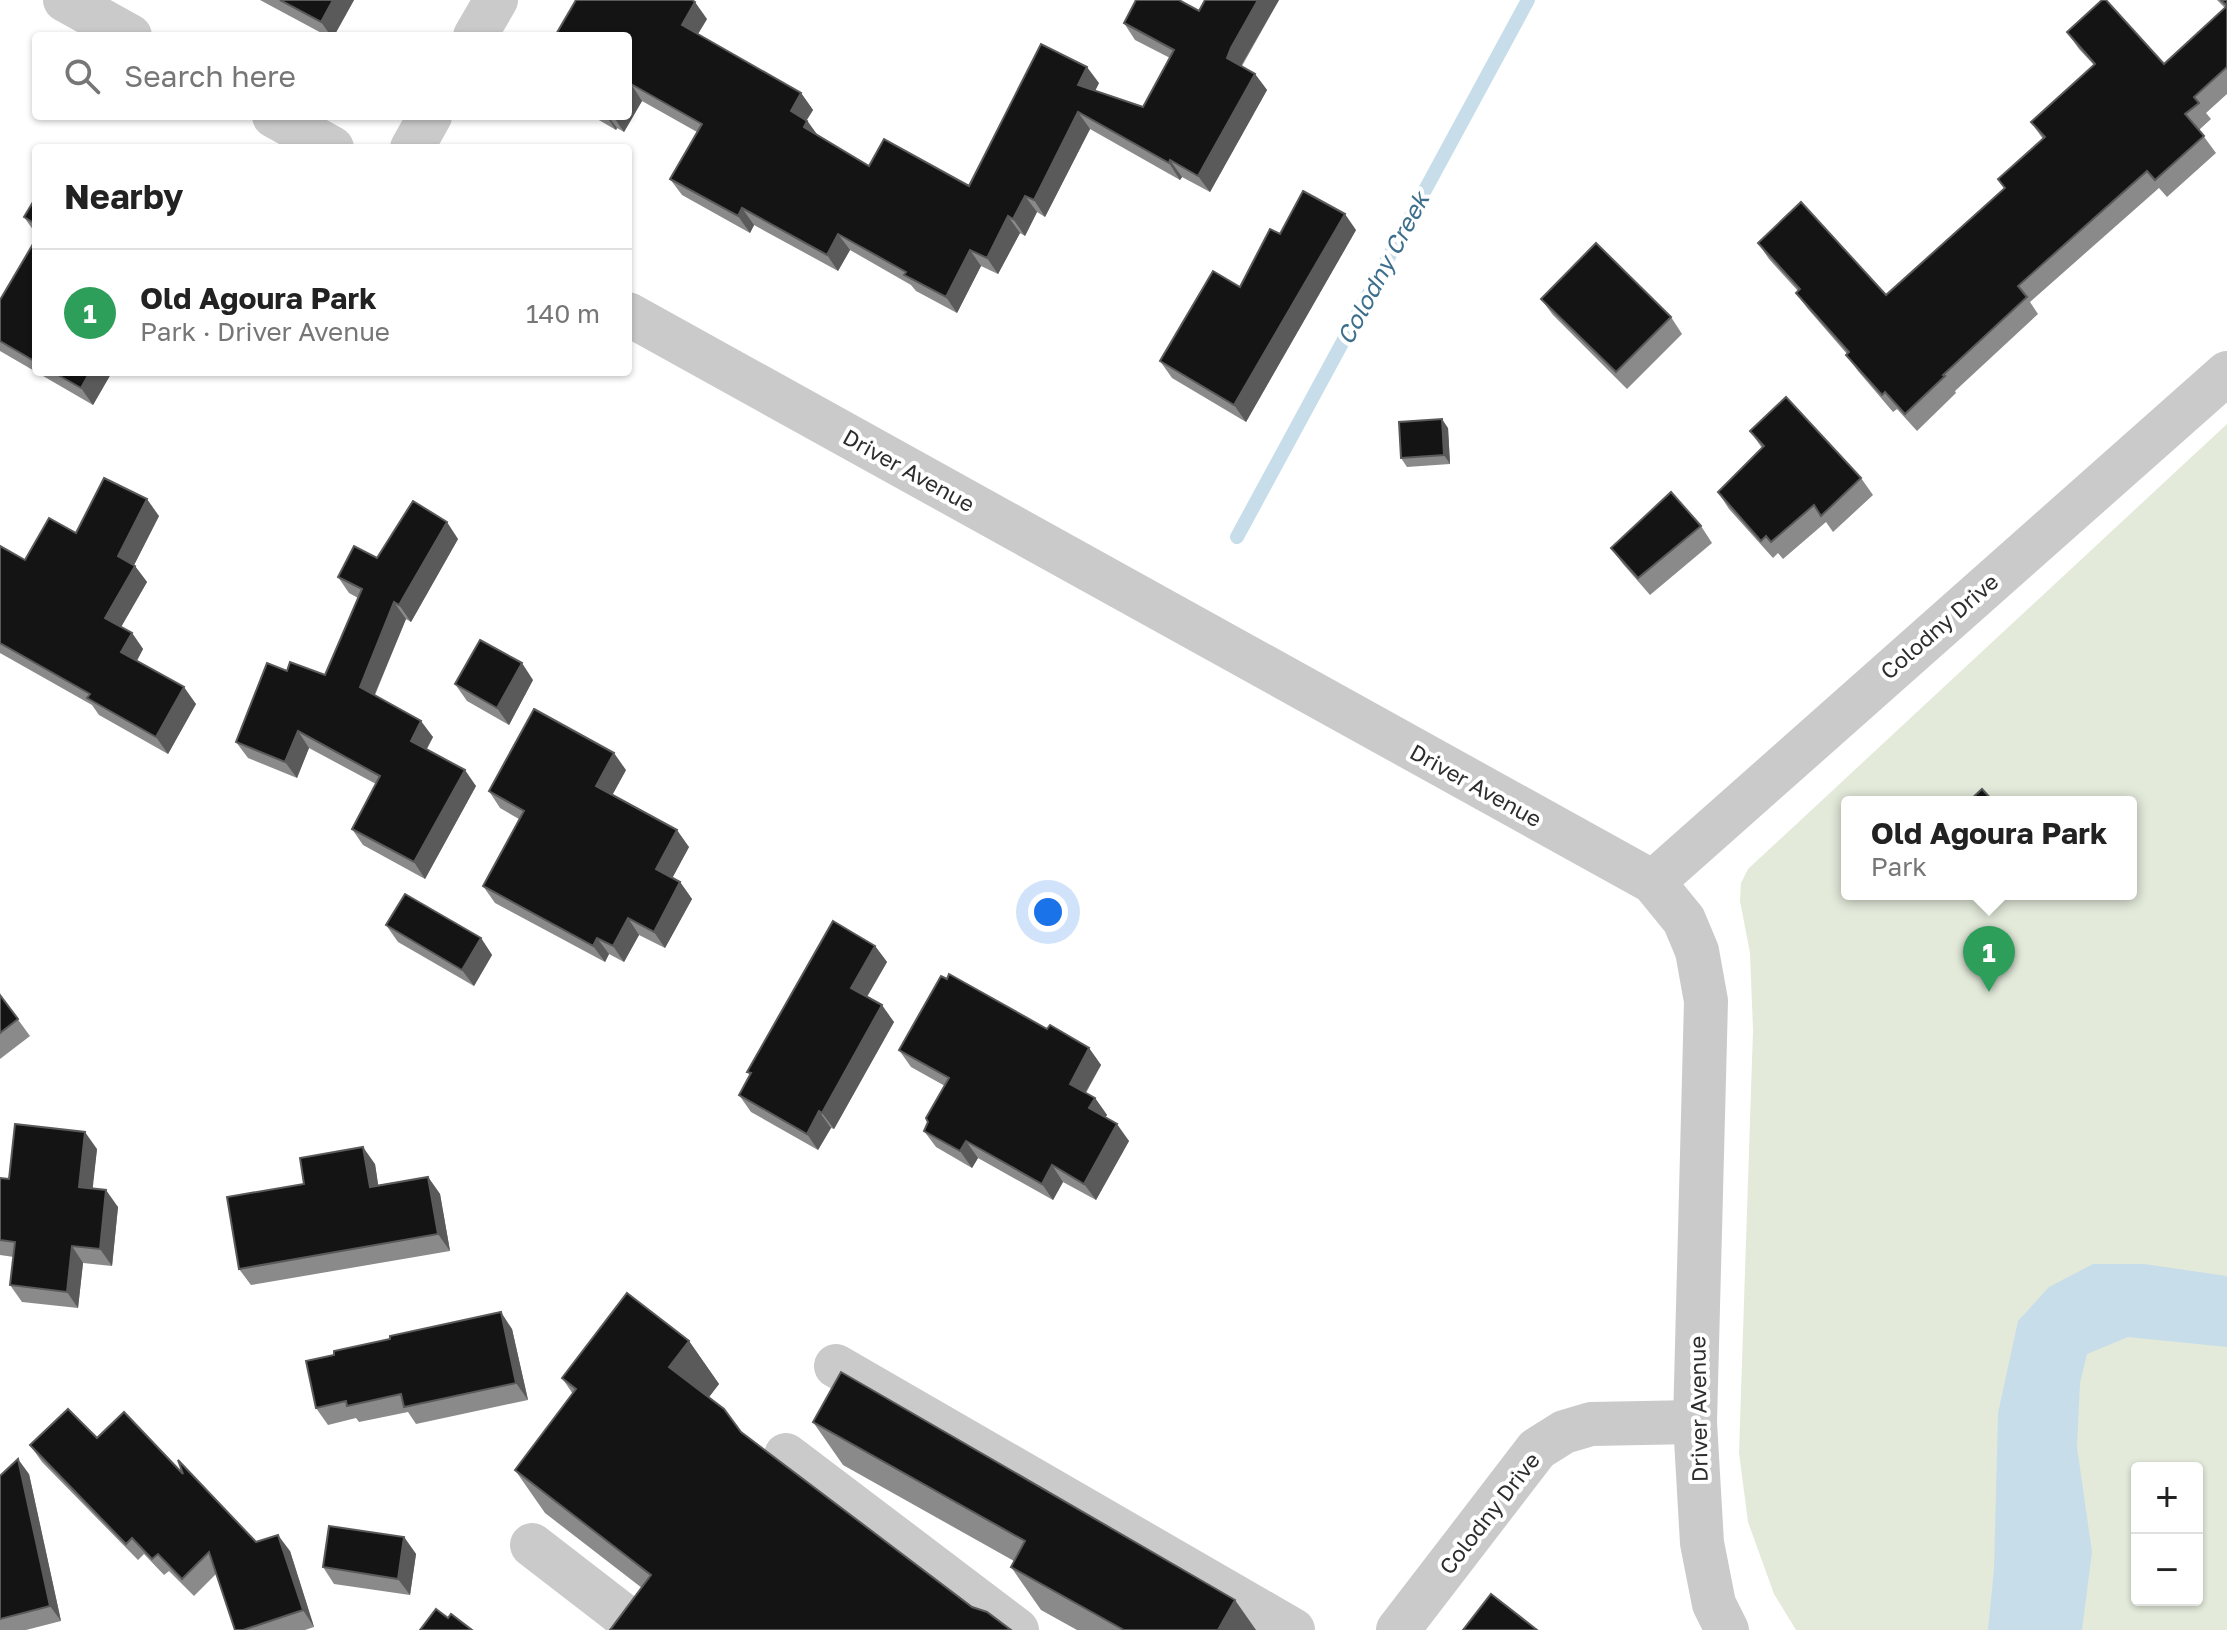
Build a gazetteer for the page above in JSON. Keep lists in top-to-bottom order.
{
  "streets": {
    "street": ["Driver Avenue", "Colodny Drive"]
  },
  "crossings": [
    ["Driver Avenue", "Colodny Drive"]
  ],
  "water": ["Colodny Creek"],
  "page": {
    "search": "Search here",
    "heading": "Nearby",
    "list": [
      {
        "mark": "1",
        "name": "Old Agoura Park",
        "note": "Park · Driver Avenue",
        "value": "140 m"
      }
    ],
    "popup": ["Old Agoura Park", "Park"],
    "pins": "1",
    "map_buttons": ["+", "−"]
  }
}
